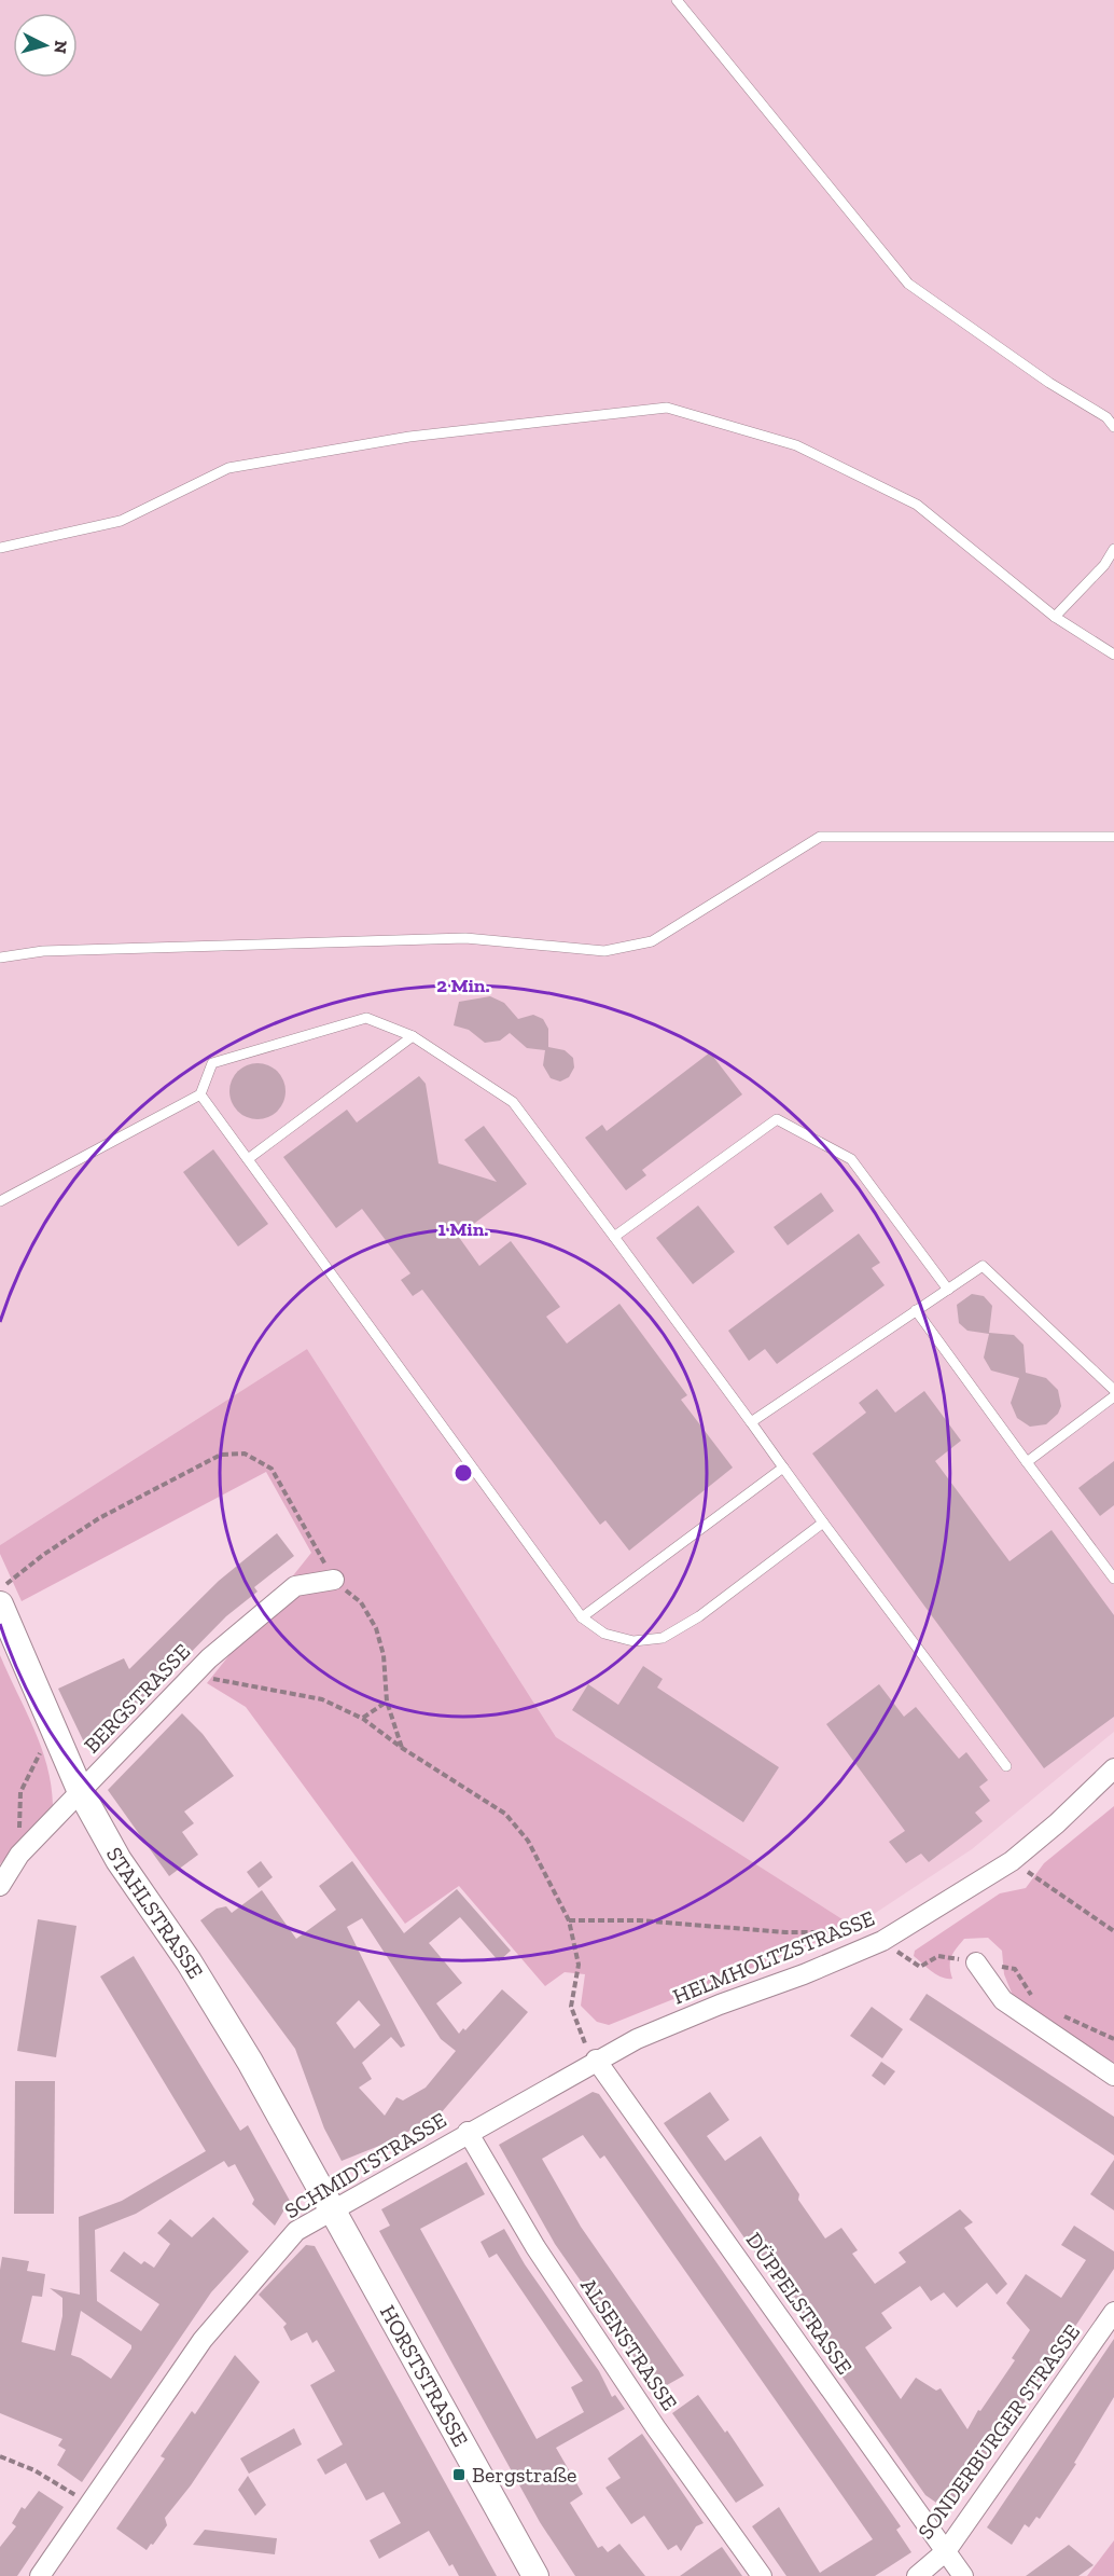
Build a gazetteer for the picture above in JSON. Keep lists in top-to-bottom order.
{
  "streets": {
    "street": [
      "BERGSTRASSE",
      "STAHLSTRASSE",
      "HELMHOLTZSTRASSE",
      "SCHMIDTSTRASSE",
      "DÜPPELSTRASSE",
      "ALSENSTRASSE",
      "HORSTSTRASSE",
      "SONDERBURGER STRASSE"
    ]
  },
  "crossings": [
    ["BERGSTRASSE", "STAHLSTRASSE"],
    ["STAHLSTRASSE", "SCHMIDTSTRASSE"],
    ["STAHLSTRASSE", "HORSTSTRASSE"],
    ["HELMHOLTZSTRASSE", "SCHMIDTSTRASSE"],
    ["HELMHOLTZSTRASSE", "DÜPPELSTRASSE"],
    ["SCHMIDTSTRASSE", "DÜPPELSTRASSE"],
    ["SCHMIDTSTRASSE", "ALSENSTRASSE"],
    ["SCHMIDTSTRASSE", "HORSTSTRASSE"],
    ["DÜPPELSTRASSE", "SONDERBURGER STRASSE"]
  ],
  "places": {
    "transit": ["Bergstraße"]
  },
  "north": "right",
  "rings": ["2 Min.", "1 Min."]
}
